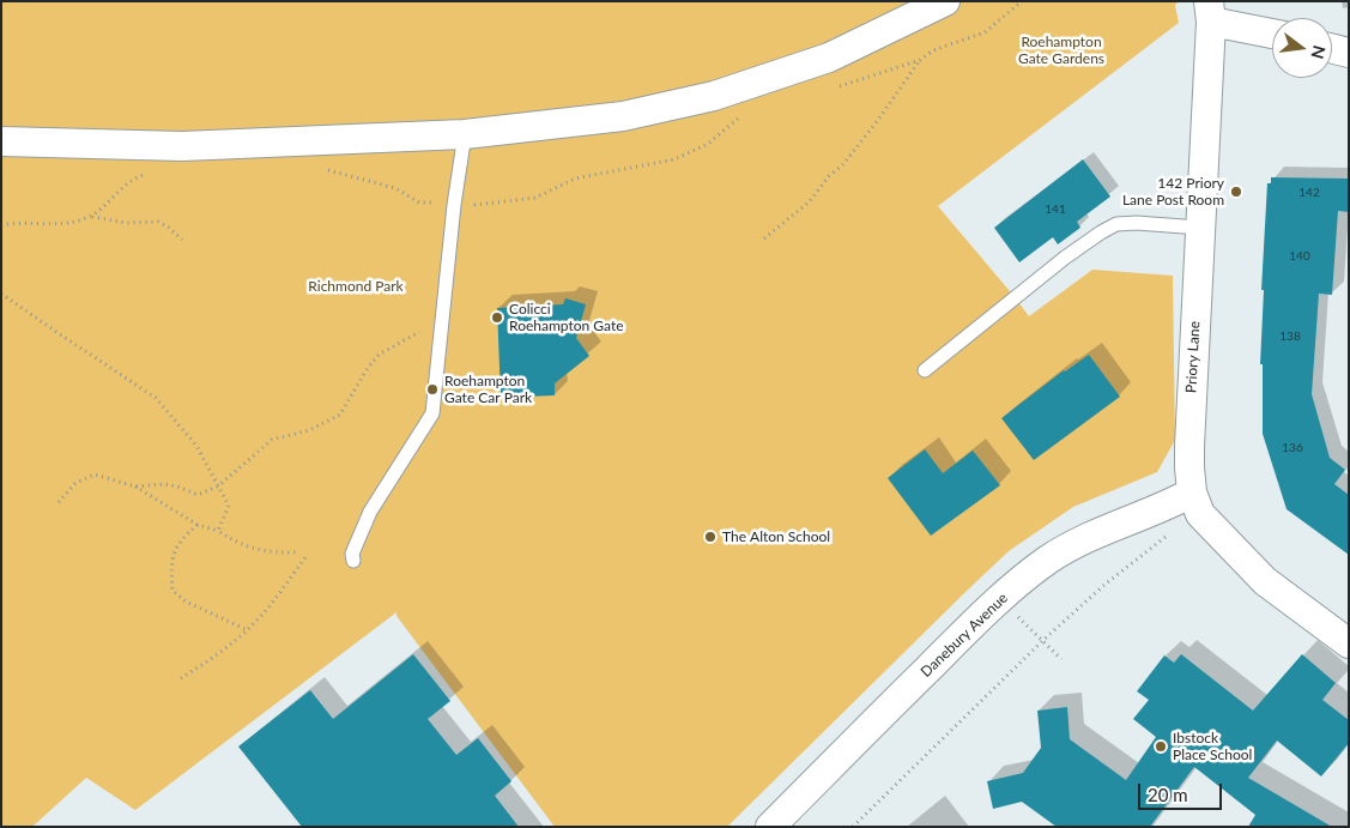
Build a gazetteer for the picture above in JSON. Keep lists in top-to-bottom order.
{
  "streets": {
    "street": ["Priory Lane", "Danebury Avenue"]
  },
  "crossings": [
    ["Priory Lane", "Danebury Avenue"]
  ],
  "parks": ["Roehampton Gate Gardens", "Richmond Park"],
  "places": [
    "142 Priory Lane Post Room",
    "Colicci Roehampton Gate",
    "Roehampton Gate Car Park",
    "The Alton School",
    "Ibstock Place School"
  ],
  "house_numbers": [
    "142",
    "141",
    "140",
    "138",
    "136"
  ],
  "scale_bar": "20 m",
  "north": "right"
}
